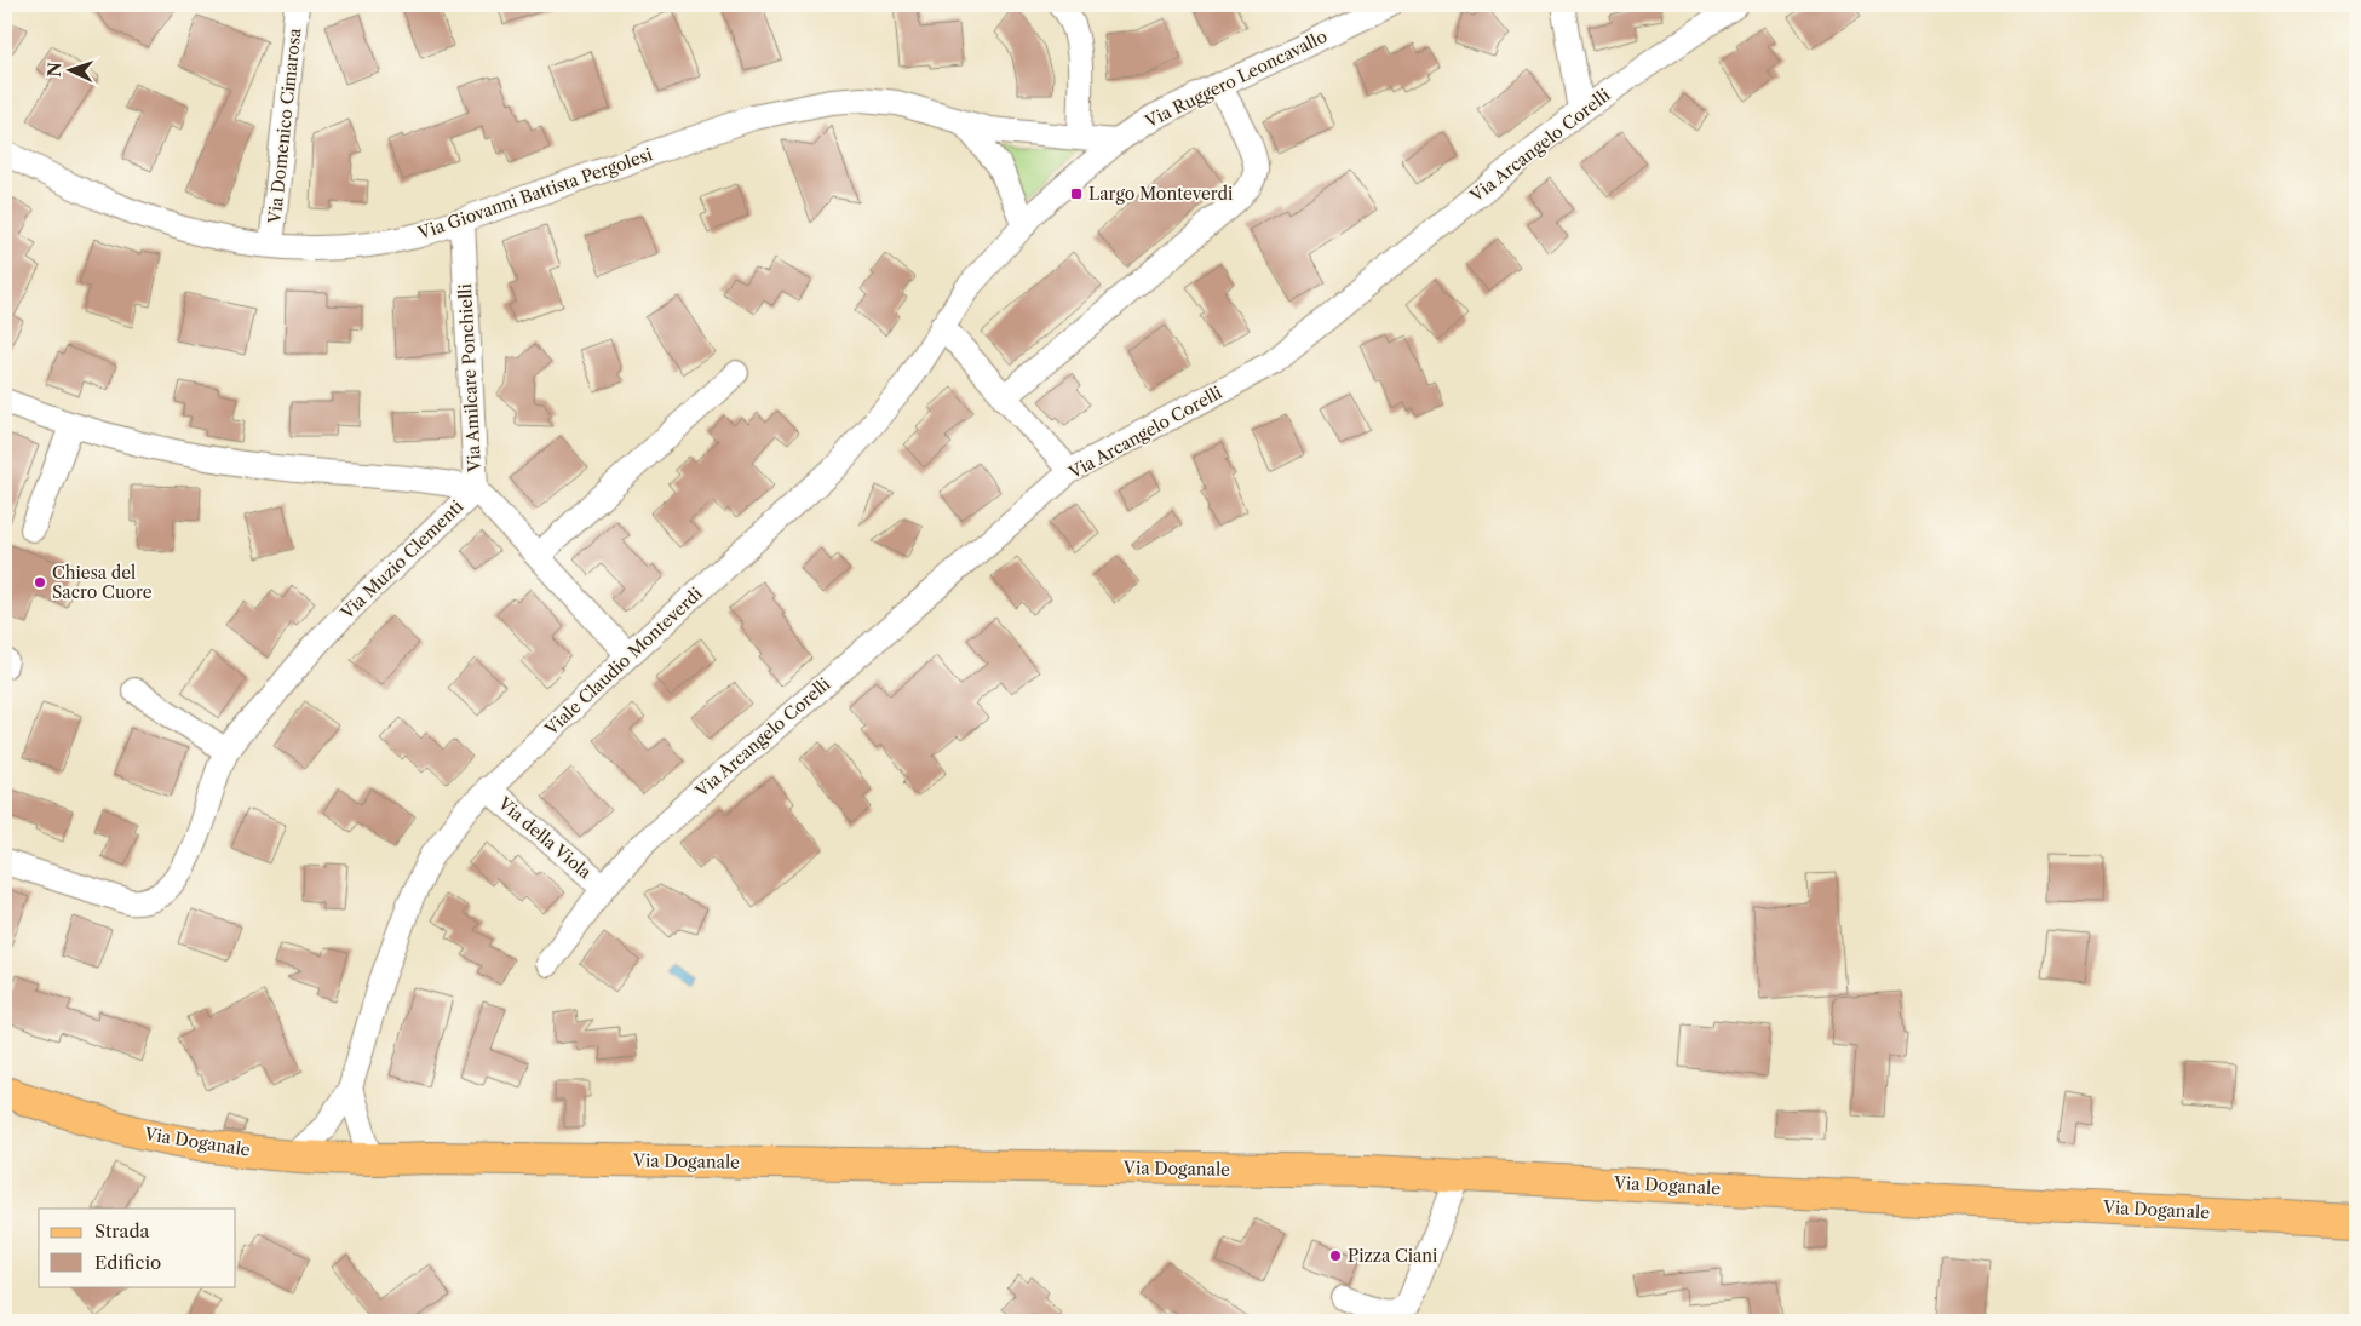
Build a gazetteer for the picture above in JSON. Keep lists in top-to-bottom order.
{
  "streets": {
    "main road": ["Via Doganale"],
    "street": [
      "Via Ruggero Leoncavallo",
      "Via Domenico Cimarosa",
      "Via Arcangelo Corelli",
      "Via Giovanni Battista Pergolesi",
      "Via Amilcare Ponchielli",
      "Via Muzio Clementi",
      "Viale Claudio Monteverdi",
      "Via della Viola"
    ]
  },
  "crossings": [
    ["Via Ruggero Leoncavallo", "Via Giovanni Battista Pergolesi"],
    ["Via Ruggero Leoncavallo", "Viale Claudio Monteverdi"],
    ["Via Domenico Cimarosa", "Via Giovanni Battista Pergolesi"],
    ["Via Arcangelo Corelli", "Via della Viola"],
    ["Via Giovanni Battista Pergolesi", "Via Amilcare Ponchielli"],
    ["Via Amilcare Ponchielli", "Via Muzio Clementi"],
    ["Via Amilcare Ponchielli", "Viale Claudio Monteverdi"],
    ["Viale Claudio Monteverdi", "Via della Viola"],
    ["Viale Claudio Monteverdi", "Via Doganale"]
  ],
  "places": {
    "transit": ["Largo Monteverdi"],
    "other": ["Chiesa del Sacro Cuore", "Pizza Ciani"]
  },
  "legend": ["Strada", "Edificio"],
  "north": "left"
}
